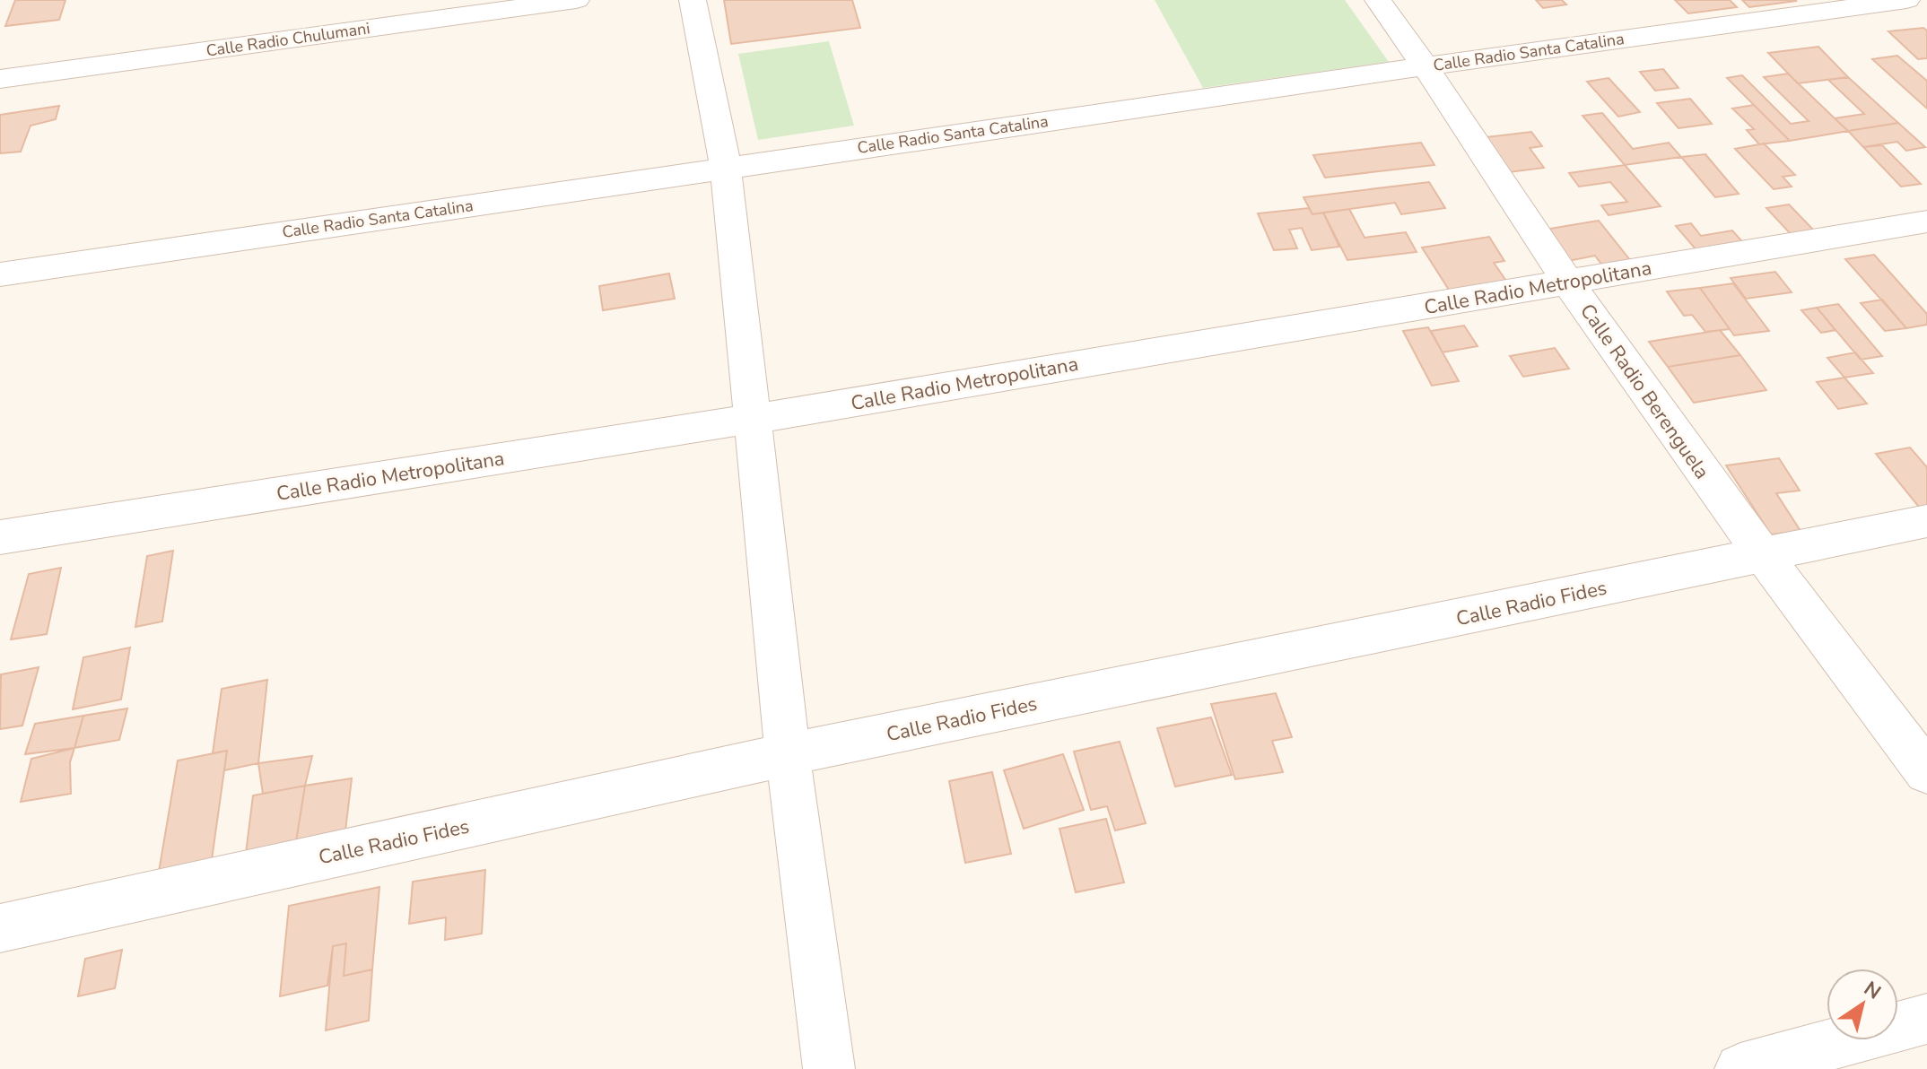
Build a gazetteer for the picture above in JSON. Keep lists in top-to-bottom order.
{
  "streets": {
    "street": [
      "Calle Radio Chulumani",
      "Calle Radio Santa Catalina",
      "Calle Radio Metropolitana",
      "Calle Radio Berenguela",
      "Calle Radio Fides"
    ]
  },
  "crossings": [
    ["Calle Radio Santa Catalina", "Calle Radio Berenguela"],
    ["Calle Radio Metropolitana", "Calle Radio Berenguela"],
    ["Calle Radio Berenguela", "Calle Radio Fides"]
  ],
  "north": "top right"
}
